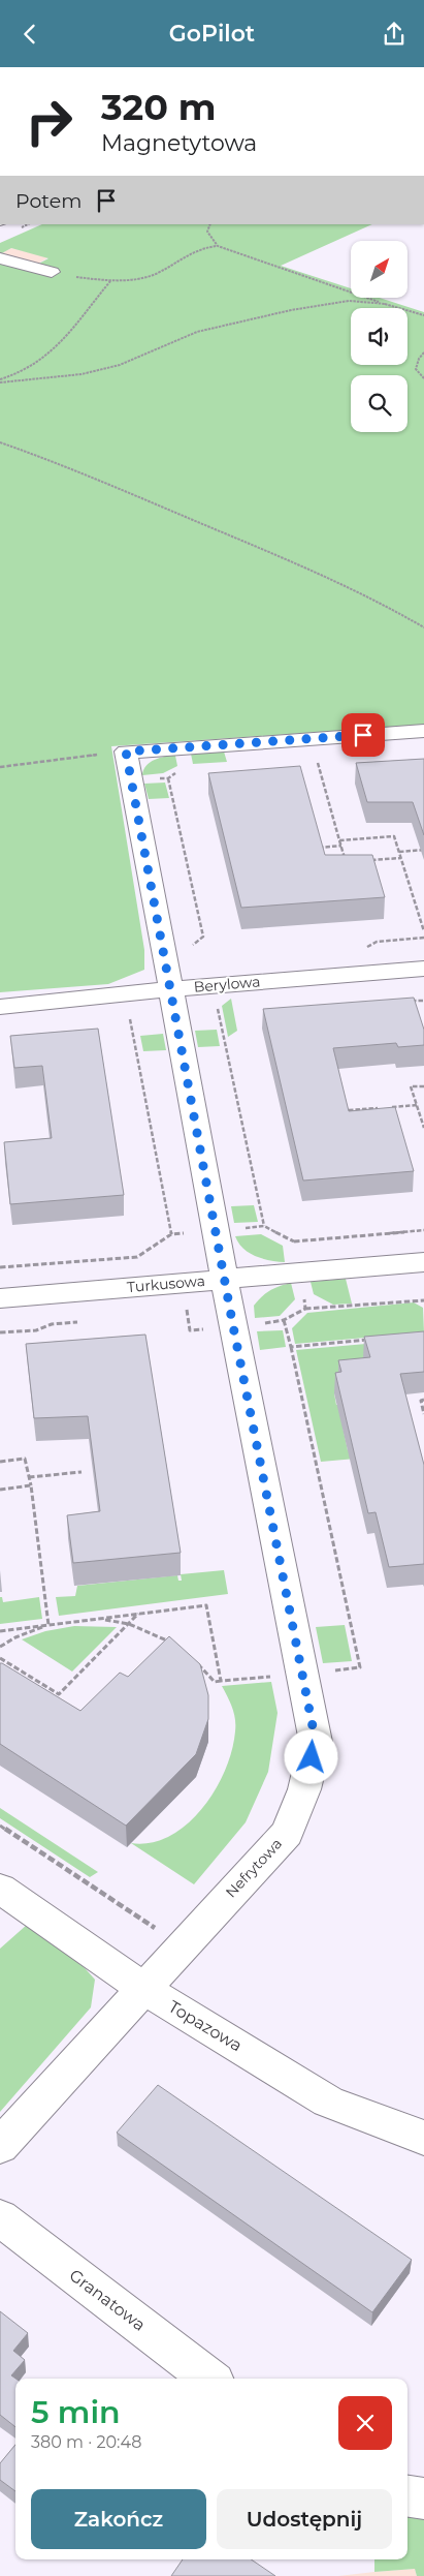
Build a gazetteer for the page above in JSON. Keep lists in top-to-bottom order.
{
  "streets": {
    "street": [
      "Berylowa",
      "Turkusowa",
      "Nefrytowa",
      "Topazowa",
      "Granatowa"
    ]
  },
  "crossings": [
    ["Berylowa", "Nefrytowa"],
    ["Turkusowa", "Nefrytowa"],
    ["Nefrytowa", "Topazowa"]
  ],
  "north": "top right",
  "page": {
    "header": "GoPilot",
    "turn": ["320 m", "Magnetytowa"],
    "then": "Potem",
    "heading": ["5 min", "380 m · 20:48"],
    "buttons": ["Zakończ", "Udostępnij"]
  }
}
